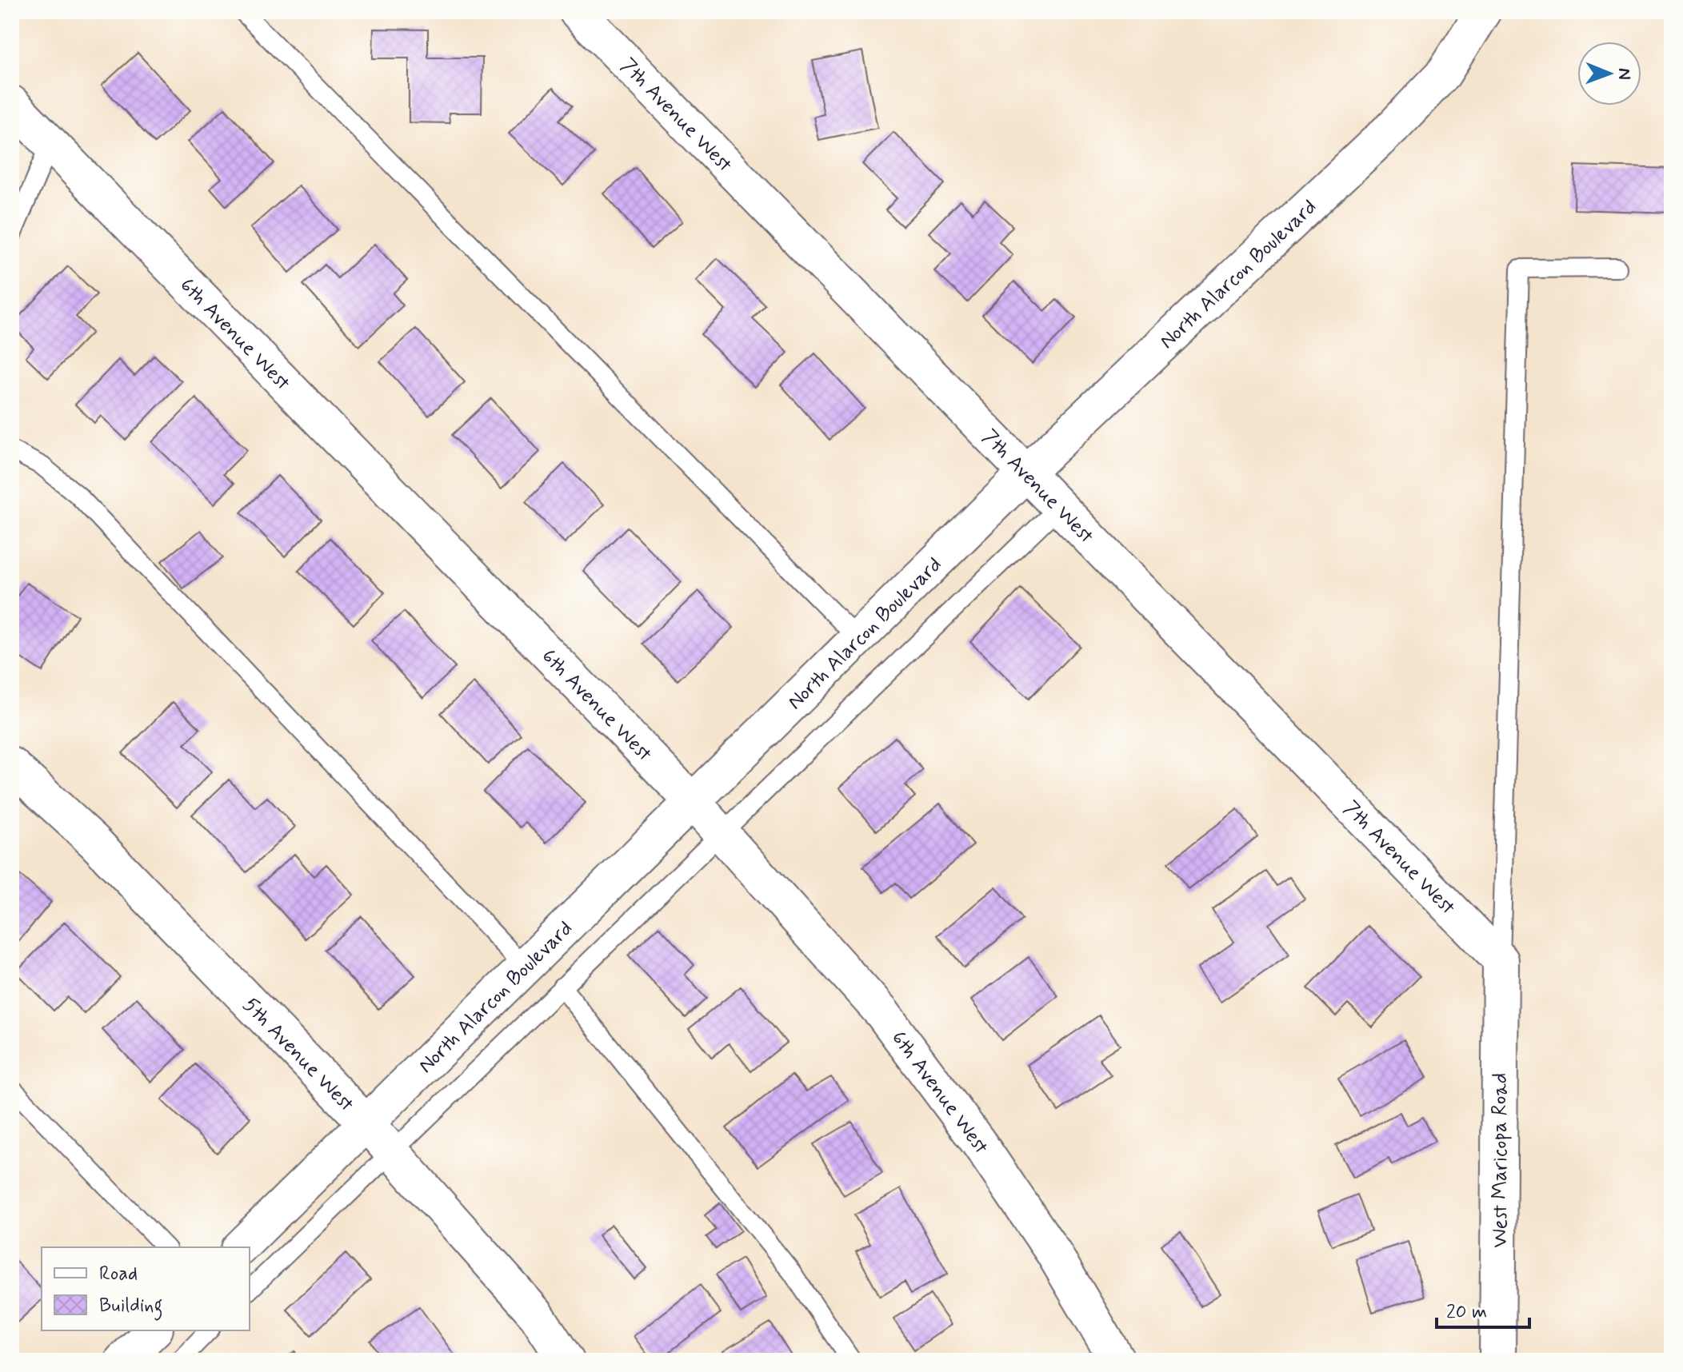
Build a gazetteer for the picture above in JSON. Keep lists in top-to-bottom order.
{
  "streets": {
    "street": [
      "7th Avenue West",
      "North Alarcon Boulevard",
      "6th Avenue West",
      "5th Avenue West",
      "West Maricopa Road"
    ]
  },
  "crossings": [
    ["7th Avenue West", "North Alarcon Boulevard"],
    ["7th Avenue West", "West Maricopa Road"],
    ["North Alarcon Boulevard", "6th Avenue West"],
    ["North Alarcon Boulevard", "5th Avenue West"]
  ],
  "legend": ["Road", "Building"],
  "scale_bar": "20 m",
  "north": "right"
}
